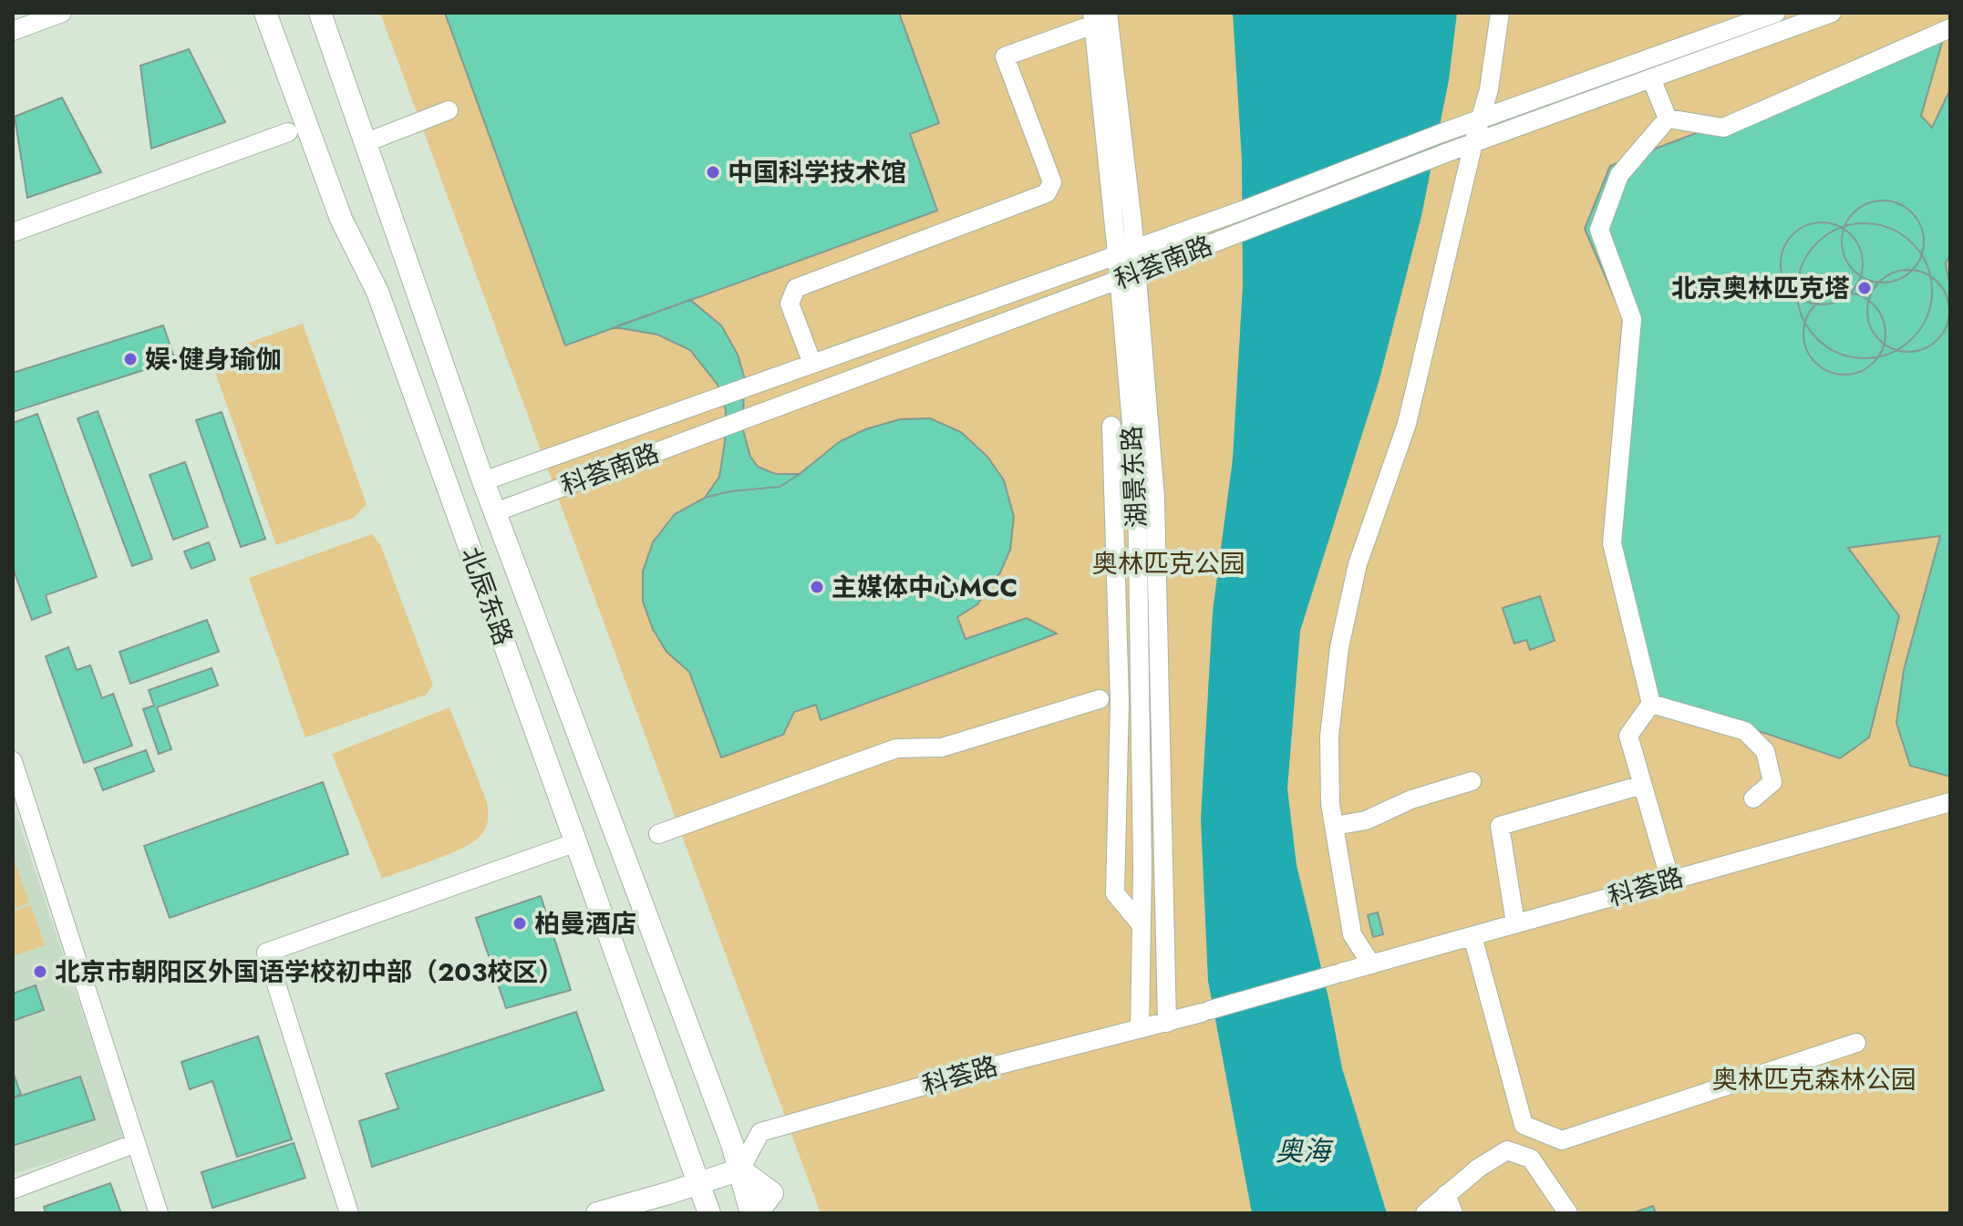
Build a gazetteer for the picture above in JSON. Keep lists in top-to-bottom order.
{
  "streets": {
    "main road": ["北辰东路"],
    "street": ["科荟南路", "湖景东路", "科荟路"]
  },
  "crossings": [
    ["科荟南路", "湖景东路"],
    ["科荟南路", "北辰东路"],
    ["湖景东路", "科荟路"],
    ["北辰东路", "科荟路"]
  ],
  "water": ["奥海"],
  "parks": ["奥林匹克公园", "奥林匹克森林公园"],
  "places": [
    "中国科学技术馆",
    "北京奥林匹克塔",
    "娱·健身瑜伽",
    "主媒体中心MCC",
    "柏曼酒店",
    "北京市朝阳区外国语学校初中部（203校区）"
  ]
}
